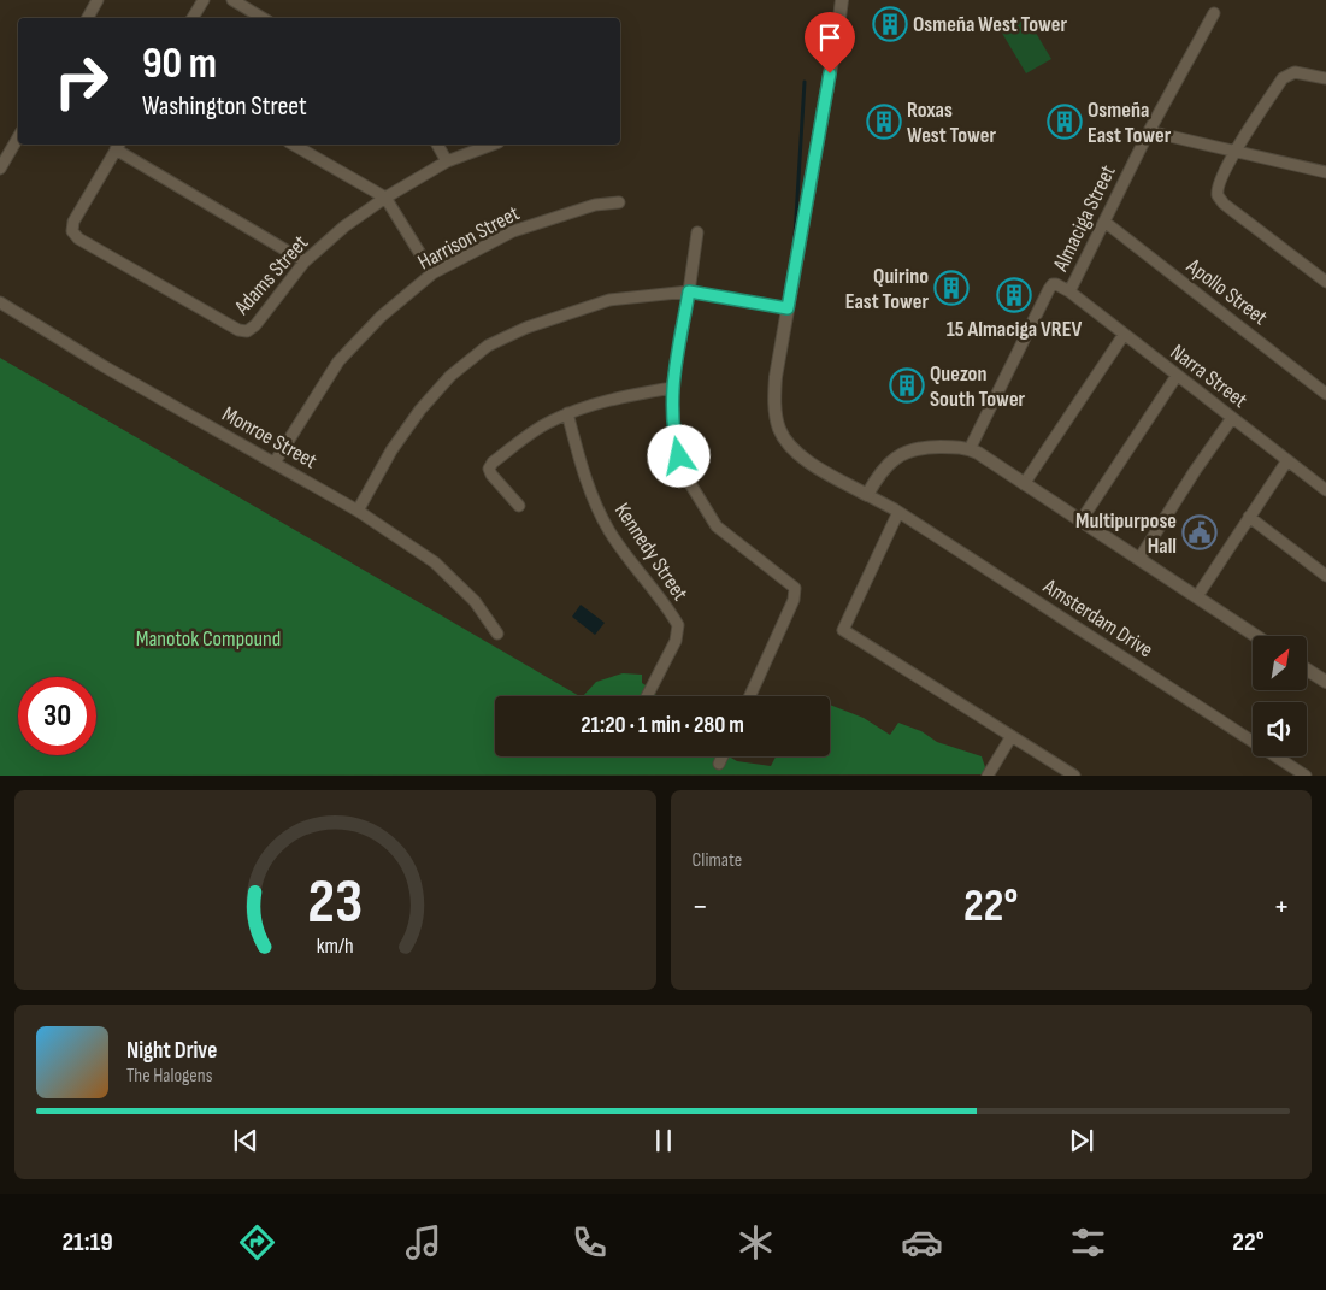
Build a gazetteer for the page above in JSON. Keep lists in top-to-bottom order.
{
  "streets": {
    "street": [
      "Almaciga Street",
      "Harrison Street",
      "Adams Street",
      "Apollo Street",
      "Narra Street",
      "Monroe Street",
      "Kennedy Street",
      "Amsterdam Drive"
    ]
  },
  "crossings": [
    ["Almaciga Street", "Apollo Street"],
    ["Almaciga Street", "Narra Street"],
    ["Harrison Street", "Monroe Street"]
  ],
  "parks": ["Manotok Compound"],
  "places": {
    "building": [
      "Osmeña West Tower",
      "Roxas West Tower",
      "Osmeña East Tower",
      "Quirino East Tower",
      "15 Almaciga VREV",
      "Quezon South Tower"
    ],
    "public building": ["Multipurpose Hall"]
  },
  "north": "top right",
  "page": {
    "turn": ["90 m", "Washington Street"],
    "limit": "30",
    "trip": "21:20 · 1 min · 280 m",
    "tile": "Climate",
    "heat": ["−", "22°", "+"],
    "song": ["Night Drive", "The Halogens"],
    "tabs": ["21:19", "22°"],
    "gauge": ["23", "km/h"]
  }
}
